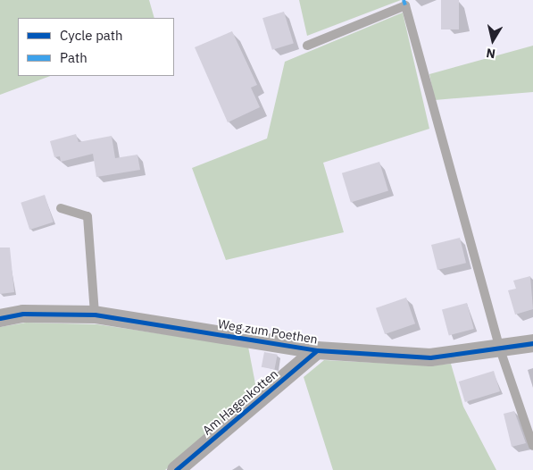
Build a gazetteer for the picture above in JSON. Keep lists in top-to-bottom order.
{
  "streets": {
    "street": ["Weg zum Poethen", "Am Hagenkotten"]
  },
  "crossings": [
    ["Weg zum Poethen", "Am Hagenkotten"]
  ],
  "legend": ["Cycle path", "Path"],
  "north": "bottom"
}
